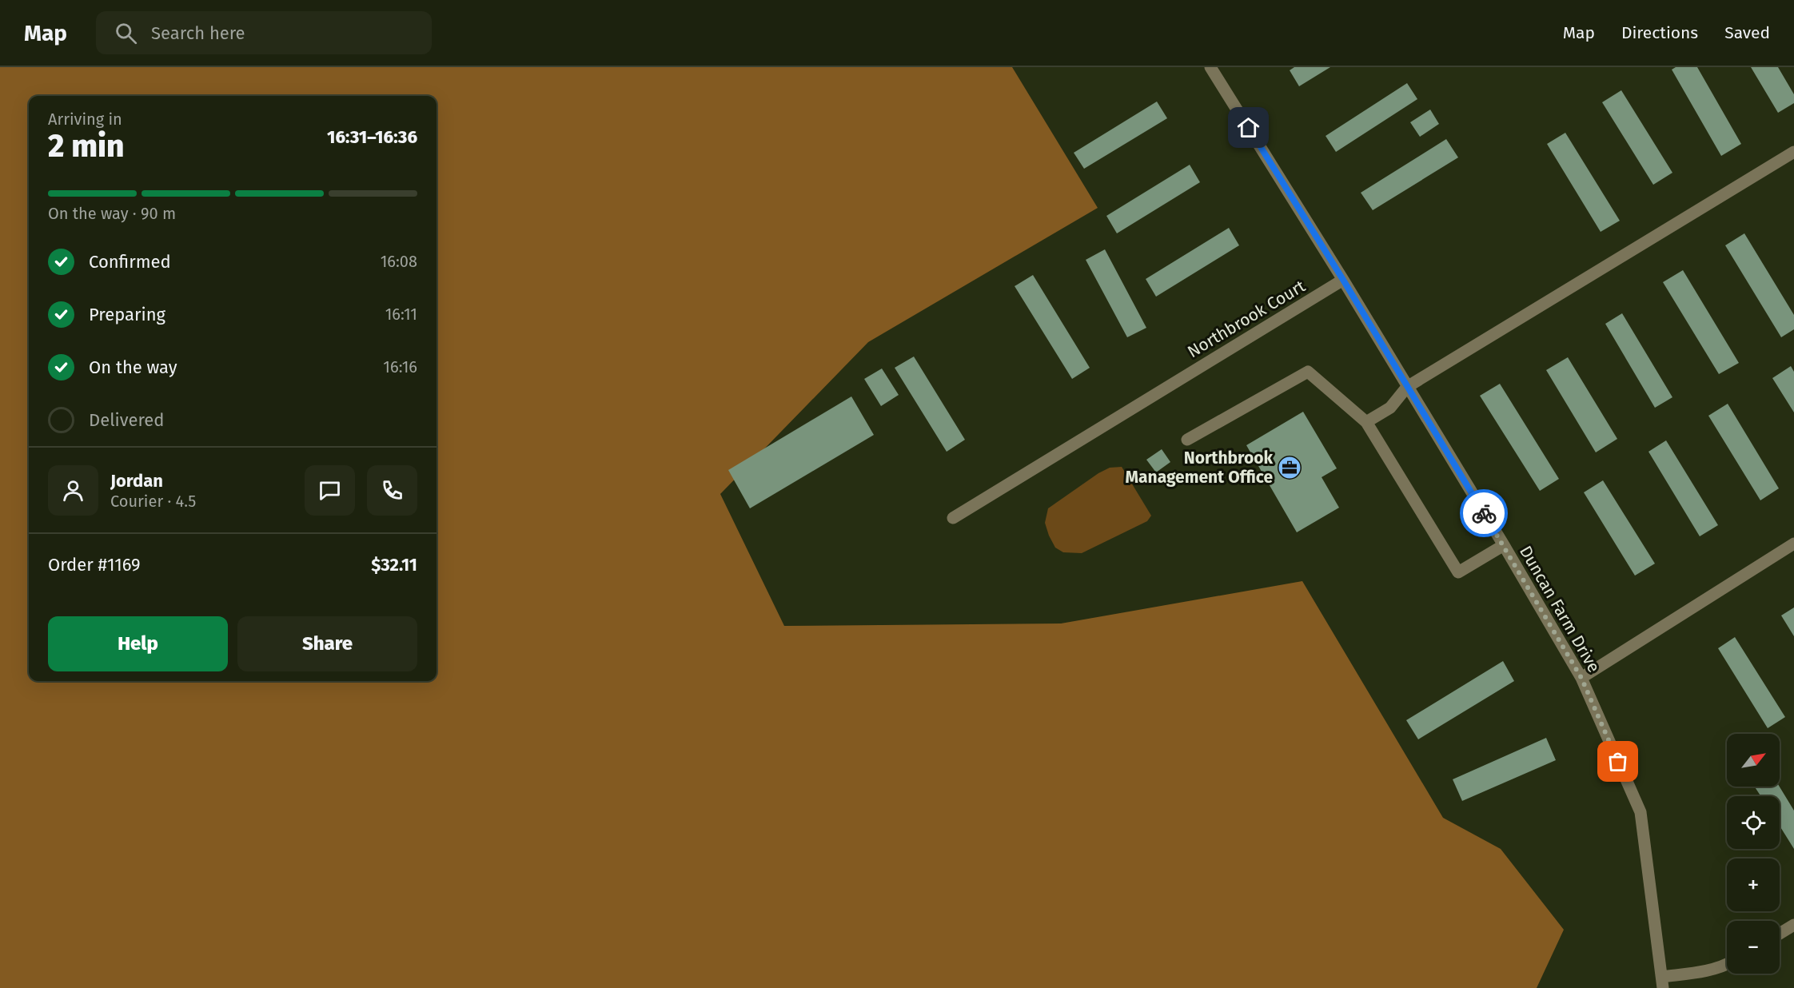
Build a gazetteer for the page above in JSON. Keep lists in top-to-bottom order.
{
  "streets": {
    "street": ["Northbrook Court", "Duncan Farm Drive"]
  },
  "crossings": [
    ["Northbrook Court", "Duncan Farm Drive"]
  ],
  "places": {
    "office": ["Northbrook Management Office"]
  },
  "north": "top right",
  "page": {
    "header": "Map",
    "search": "Search here",
    "nav": ["Map", "Directions", "Saved"],
    "heading": ["2 min", "Arriving in", "16:31–16:36"],
    "panel": [
      "Jordan",
      "Courier · 4.5",
      "Order #1169",
      "$32.11"
    ],
    "bar": "On the way · 90 m",
    "list": [
      ["Confirmed", "16:08"],
      ["Preparing", "16:11"],
      ["On the way", "16:16"],
      "Delivered"
    ],
    "buttons": ["Help", "Share"],
    "map_buttons": ["+", "−"]
  }
}
